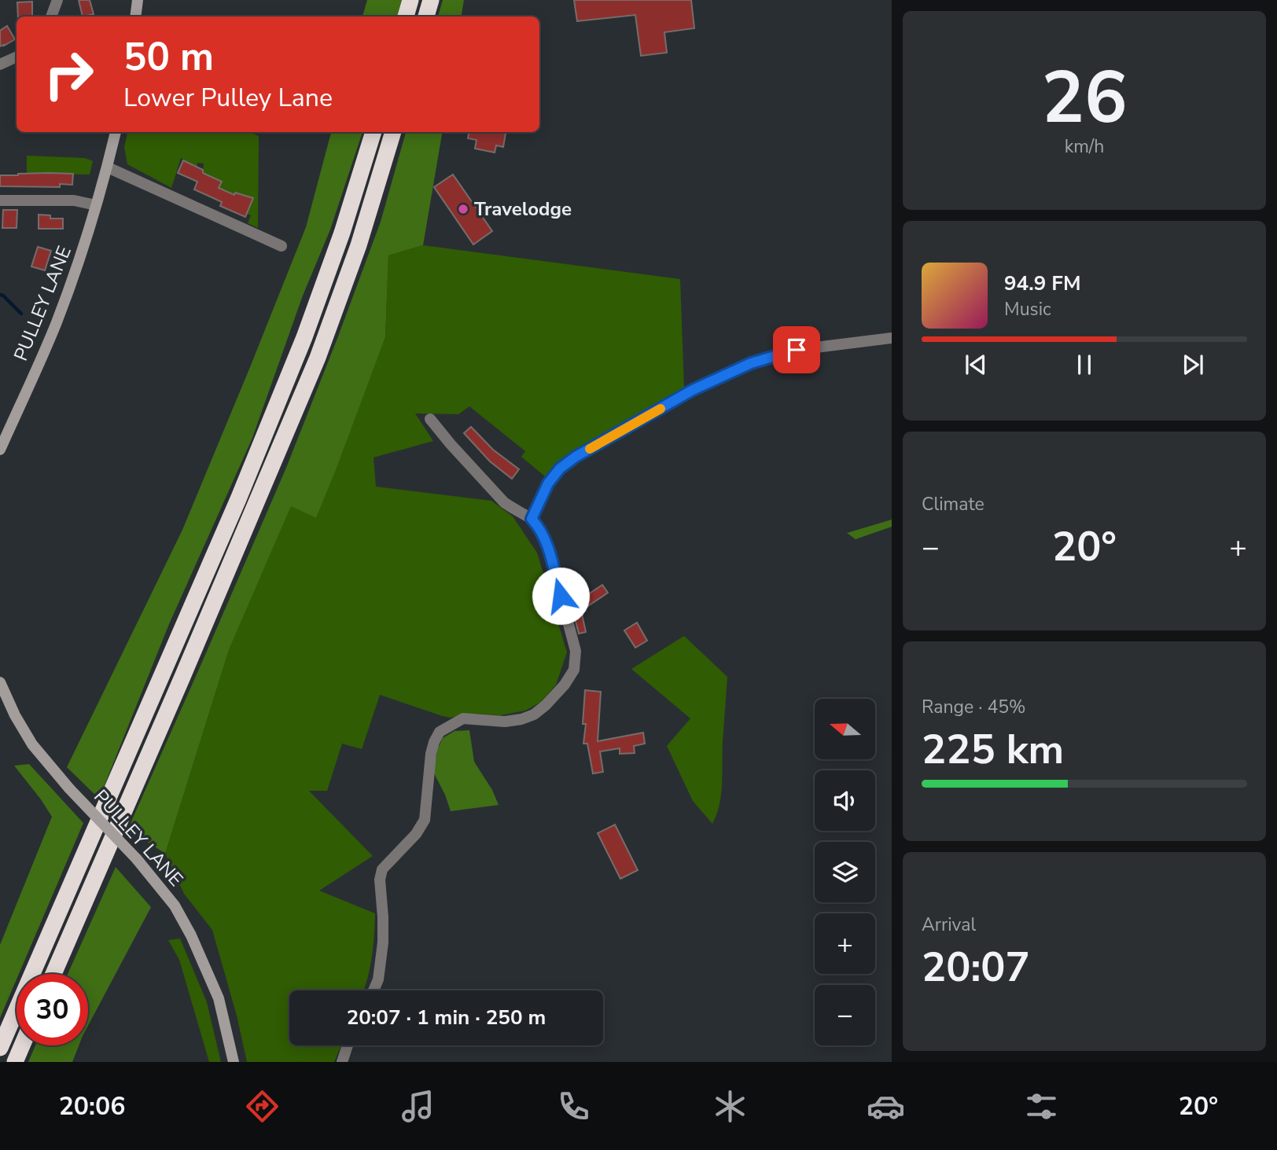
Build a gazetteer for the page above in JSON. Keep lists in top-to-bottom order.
{
  "streets": {
    "street": ["PULLEY LANE"]
  },
  "places": ["Travelodge"],
  "north": "left",
  "page": {
    "tile": [
      ["26", "km/h"],
      "Climate",
      ["Range · 45%", "225 km"],
      ["Arrival", "20:07"]
    ],
    "turn": ["50 m", "Lower Pulley Lane"],
    "song": ["94.9 FM", "Music"],
    "heat": ["−", "20°", "+"],
    "map_buttons": ["+", "−"],
    "limit": "30",
    "trip": "20:07 · 1 min · 250 m",
    "tabs": ["20:06", "20°"]
  }
}
